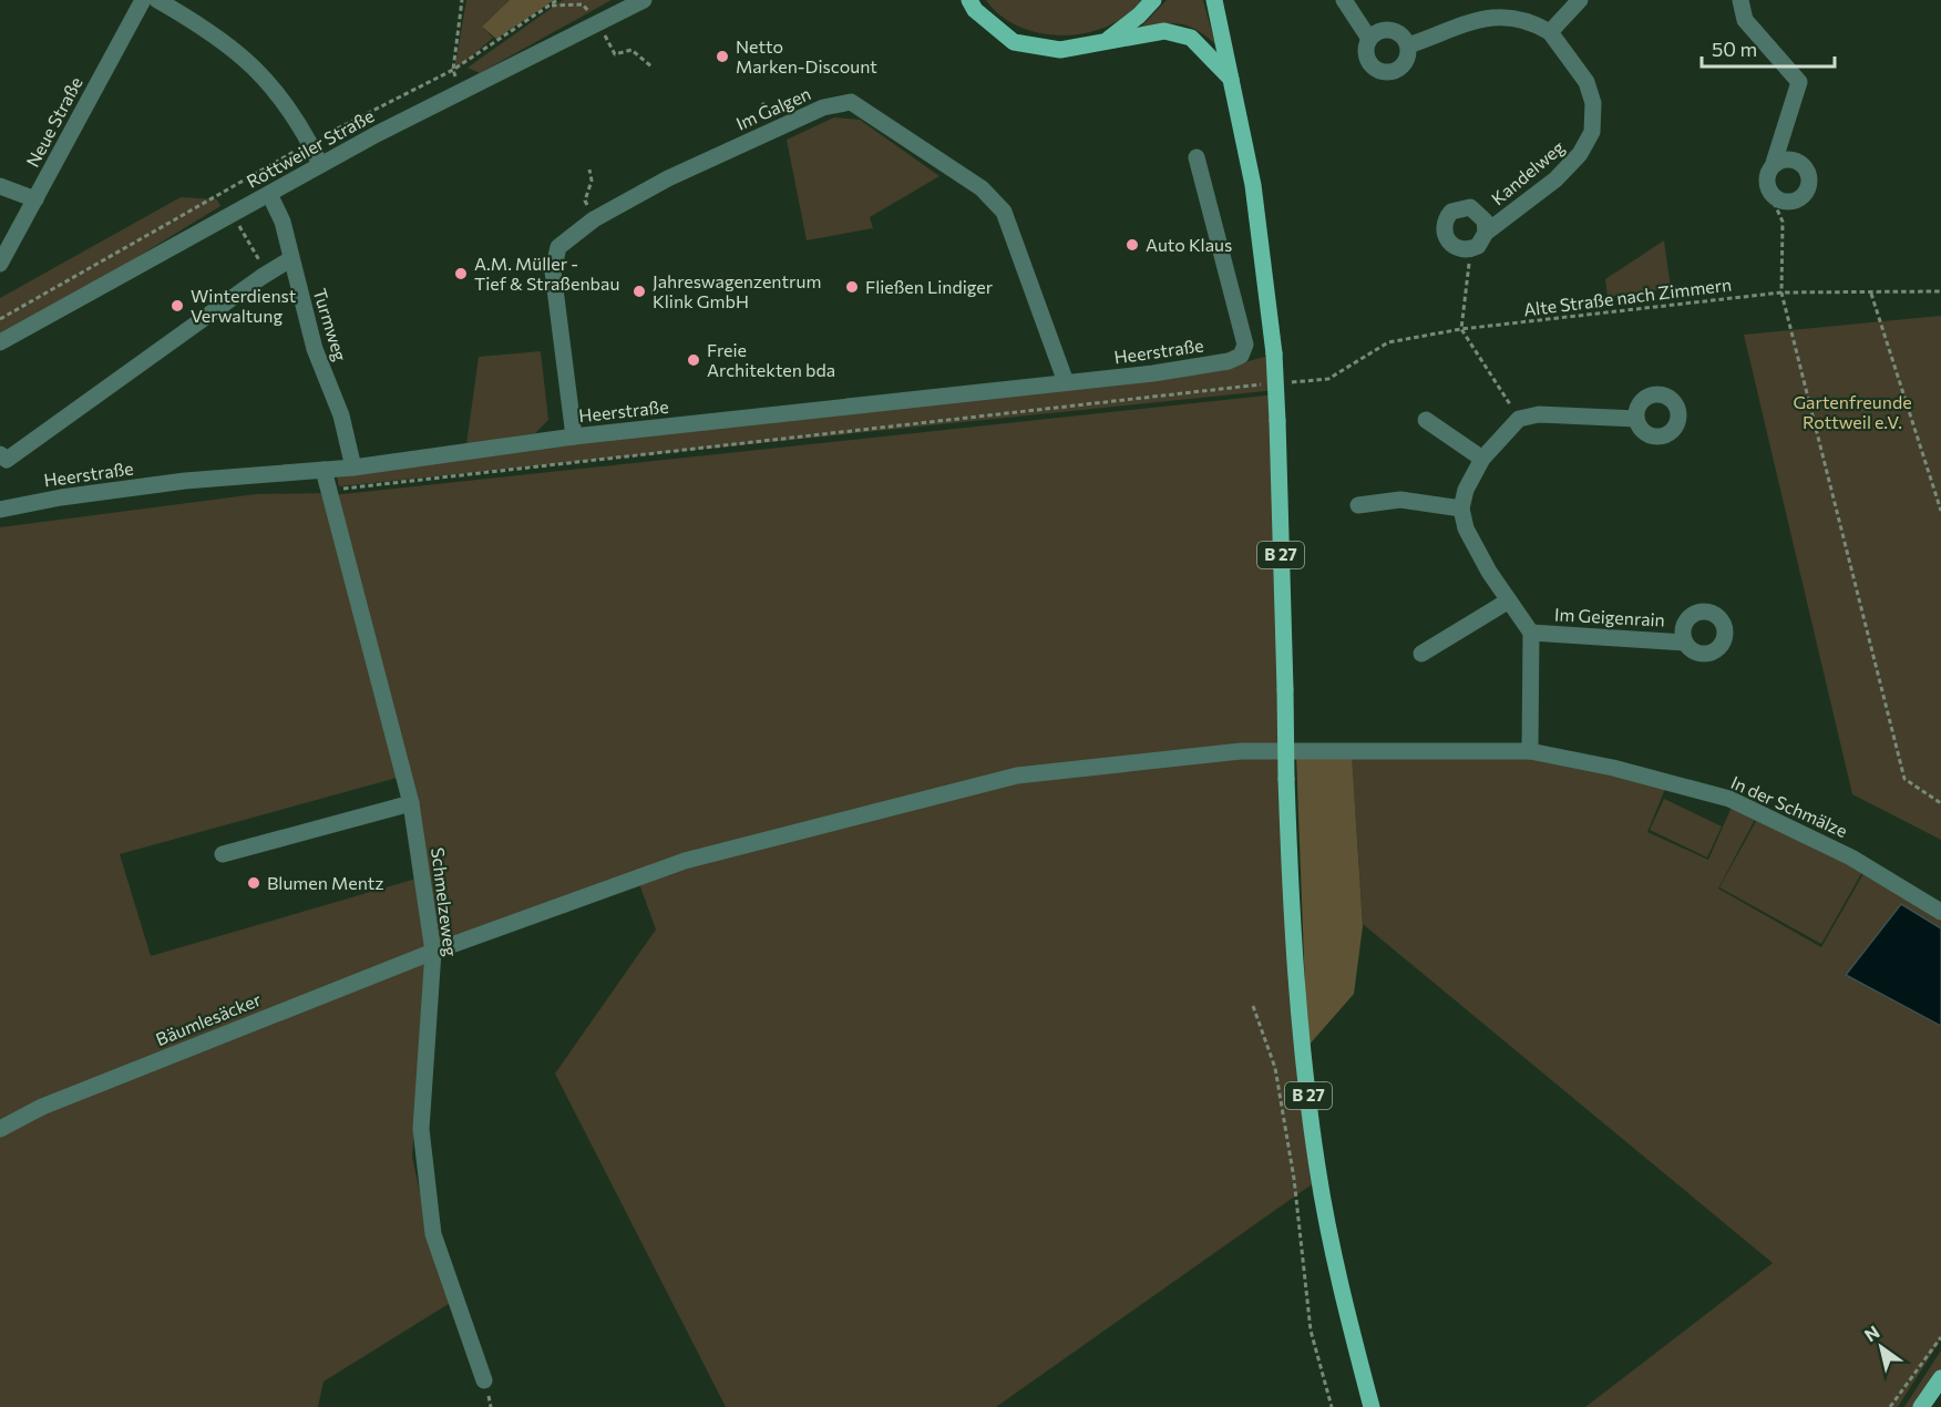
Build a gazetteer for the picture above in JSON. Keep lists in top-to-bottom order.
{
  "streets": {
    "main road": ["B 27"],
    "street": [
      "Im Galgen",
      "Neue Straße",
      "Rottweiler Straße",
      "Kandelweg",
      "Turmweg",
      "Heerstraße",
      "Im Geigenrain",
      "In der Schmälze",
      "Schmelzeweg",
      "Bäumlesäcker"
    ],
    "path": ["Alte Straße nach Zimmern"]
  },
  "crossings": [
    ["Im Galgen", "Heerstraße"],
    ["Rottweiler Straße", "Turmweg"],
    ["Turmweg", "Heerstraße"],
    ["Heerstraße", "Schmelzeweg"],
    ["Im Geigenrain", "In der Schmälze"],
    ["In der Schmälze", "Schmelzeweg"],
    ["In der Schmälze", "Bäumlesäcker"],
    ["Schmelzeweg", "Bäumlesäcker"]
  ],
  "parks": ["Gartenfreunde Rottweil e.V."],
  "places": [
    "Netto Marken-Discount",
    "Auto Klaus",
    "A.M. Müller - Tief & Straßenbau",
    "Fließen Lindiger",
    "Jahreswagenzentrum Klink GmbH",
    "Winterdienst Verwaltung",
    "Freie Architekten bda",
    "Blumen Mentz"
  ],
  "scale_bar": "50 m",
  "north": "top left"
}
